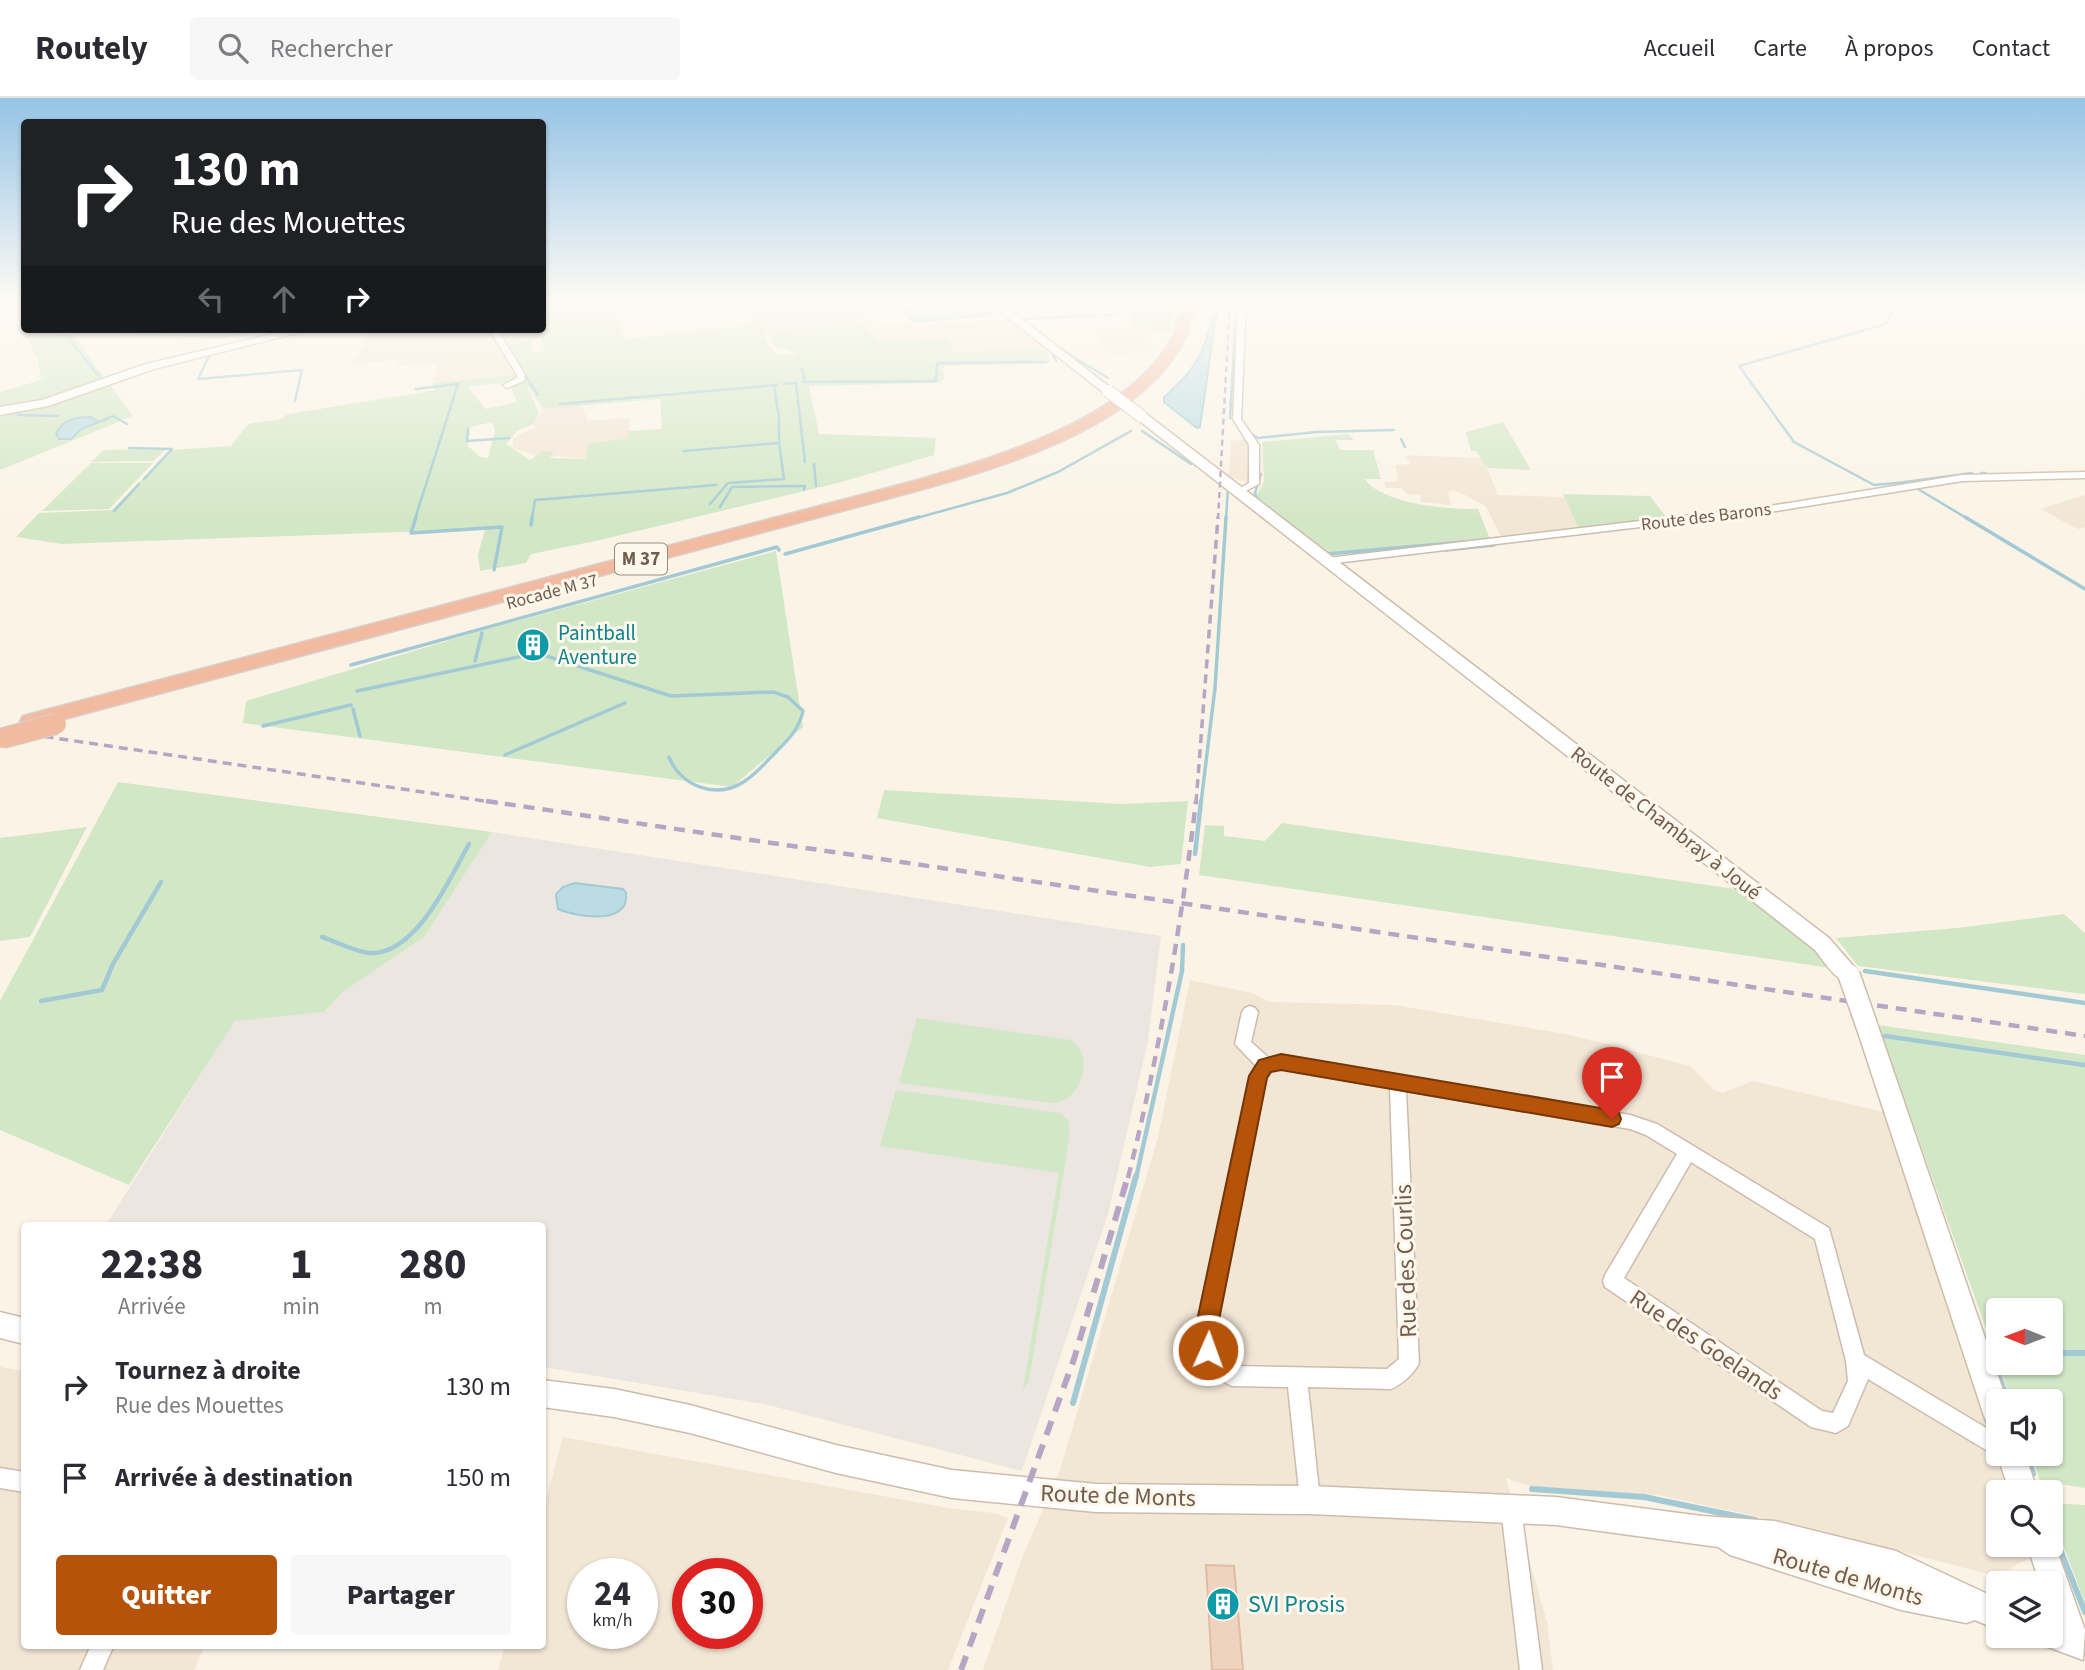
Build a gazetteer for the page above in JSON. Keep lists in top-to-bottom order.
{
  "streets": {
    "highway": ["M 37", "Rocade M 37"],
    "main road": ["Route de Monts"],
    "street": [
      "Route des Barons",
      "Route de Chambray à Joué",
      "Rue des Courlis",
      "Rue des Goelands"
    ]
  },
  "crossings": [
    ["Route des Barons", "Route de Chambray à Joué"]
  ],
  "places": {
    "building": ["Paintball Aventure", "SVI Prosis"]
  },
  "north": "left",
  "page": {
    "header": "Routely",
    "search": "Rechercher",
    "nav": [
      "Accueil",
      "Carte",
      "À propos",
      "Contact"
    ],
    "turn": ["130 m", "Rue des Mouettes"],
    "eta": [
      "22:38",
      "Arrivée",
      "1",
      "min",
      "280",
      "m"
    ],
    "list": [
      {
        "name": "Tournez à droite",
        "note": "Rue des Mouettes",
        "value": "130 m"
      },
      {
        "name": "Arrivée à destination",
        "value": "150 m"
      }
    ],
    "buttons": ["Quitter", "Partager"],
    "speed": "24 km/h",
    "limit": "30"
  }
}
